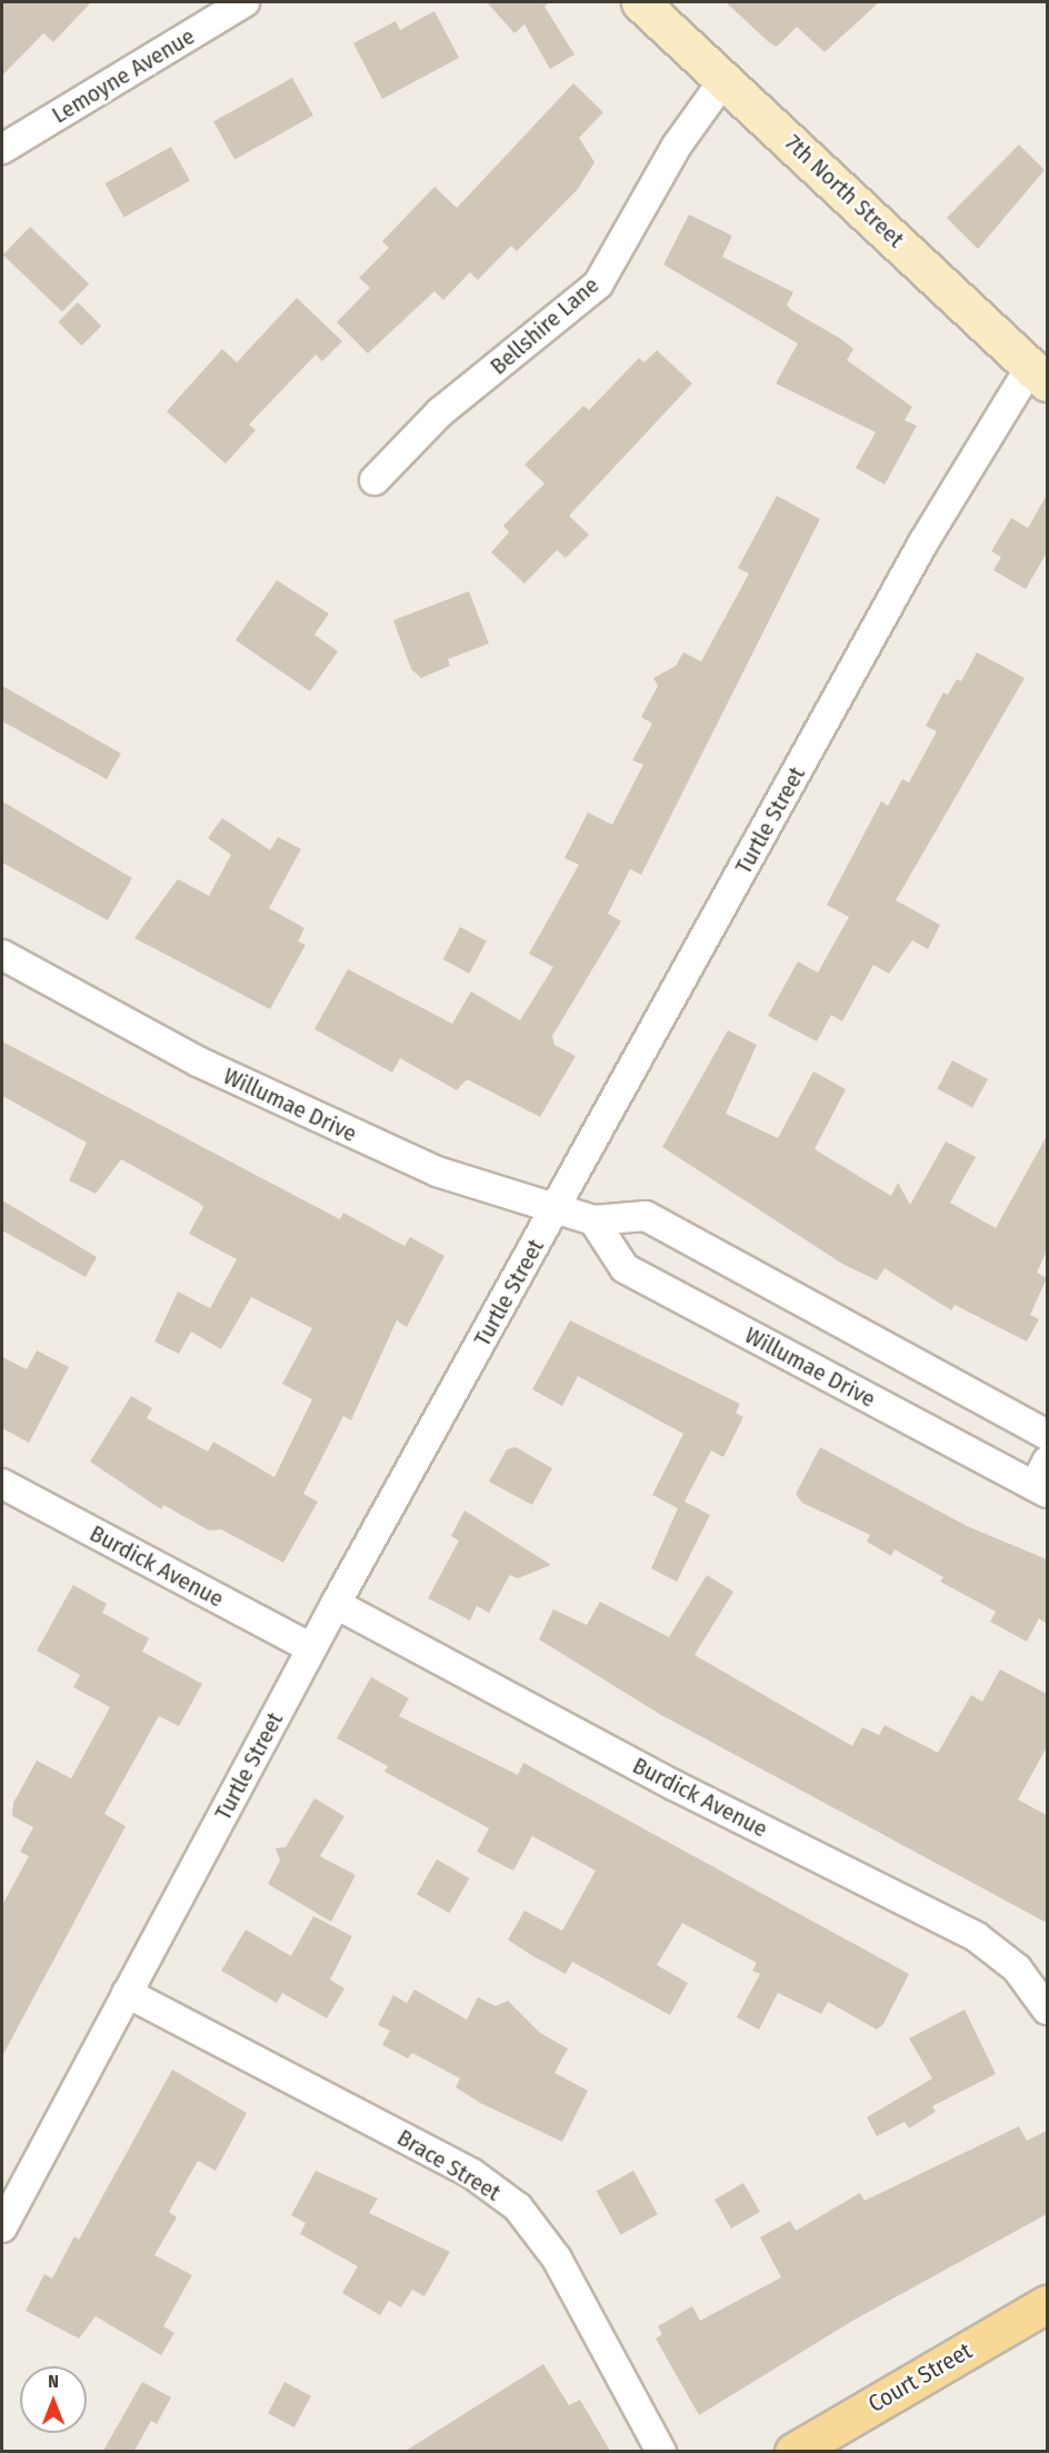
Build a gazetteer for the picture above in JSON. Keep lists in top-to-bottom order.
{
  "streets": {
    "main road": ["Court Street"],
    "street": [
      "Lemoyne Avenue",
      "7th North Street",
      "Bellshire Lane",
      "Turtle Street",
      "Willumae Drive",
      "Burdick Avenue",
      "Brace Street"
    ]
  },
  "crossings": [
    ["7th North Street", "Bellshire Lane"],
    ["7th North Street", "Turtle Street"],
    ["Turtle Street", "Willumae Drive"],
    ["Turtle Street", "Burdick Avenue"],
    ["Turtle Street", "Brace Street"]
  ],
  "north": "top"
}
